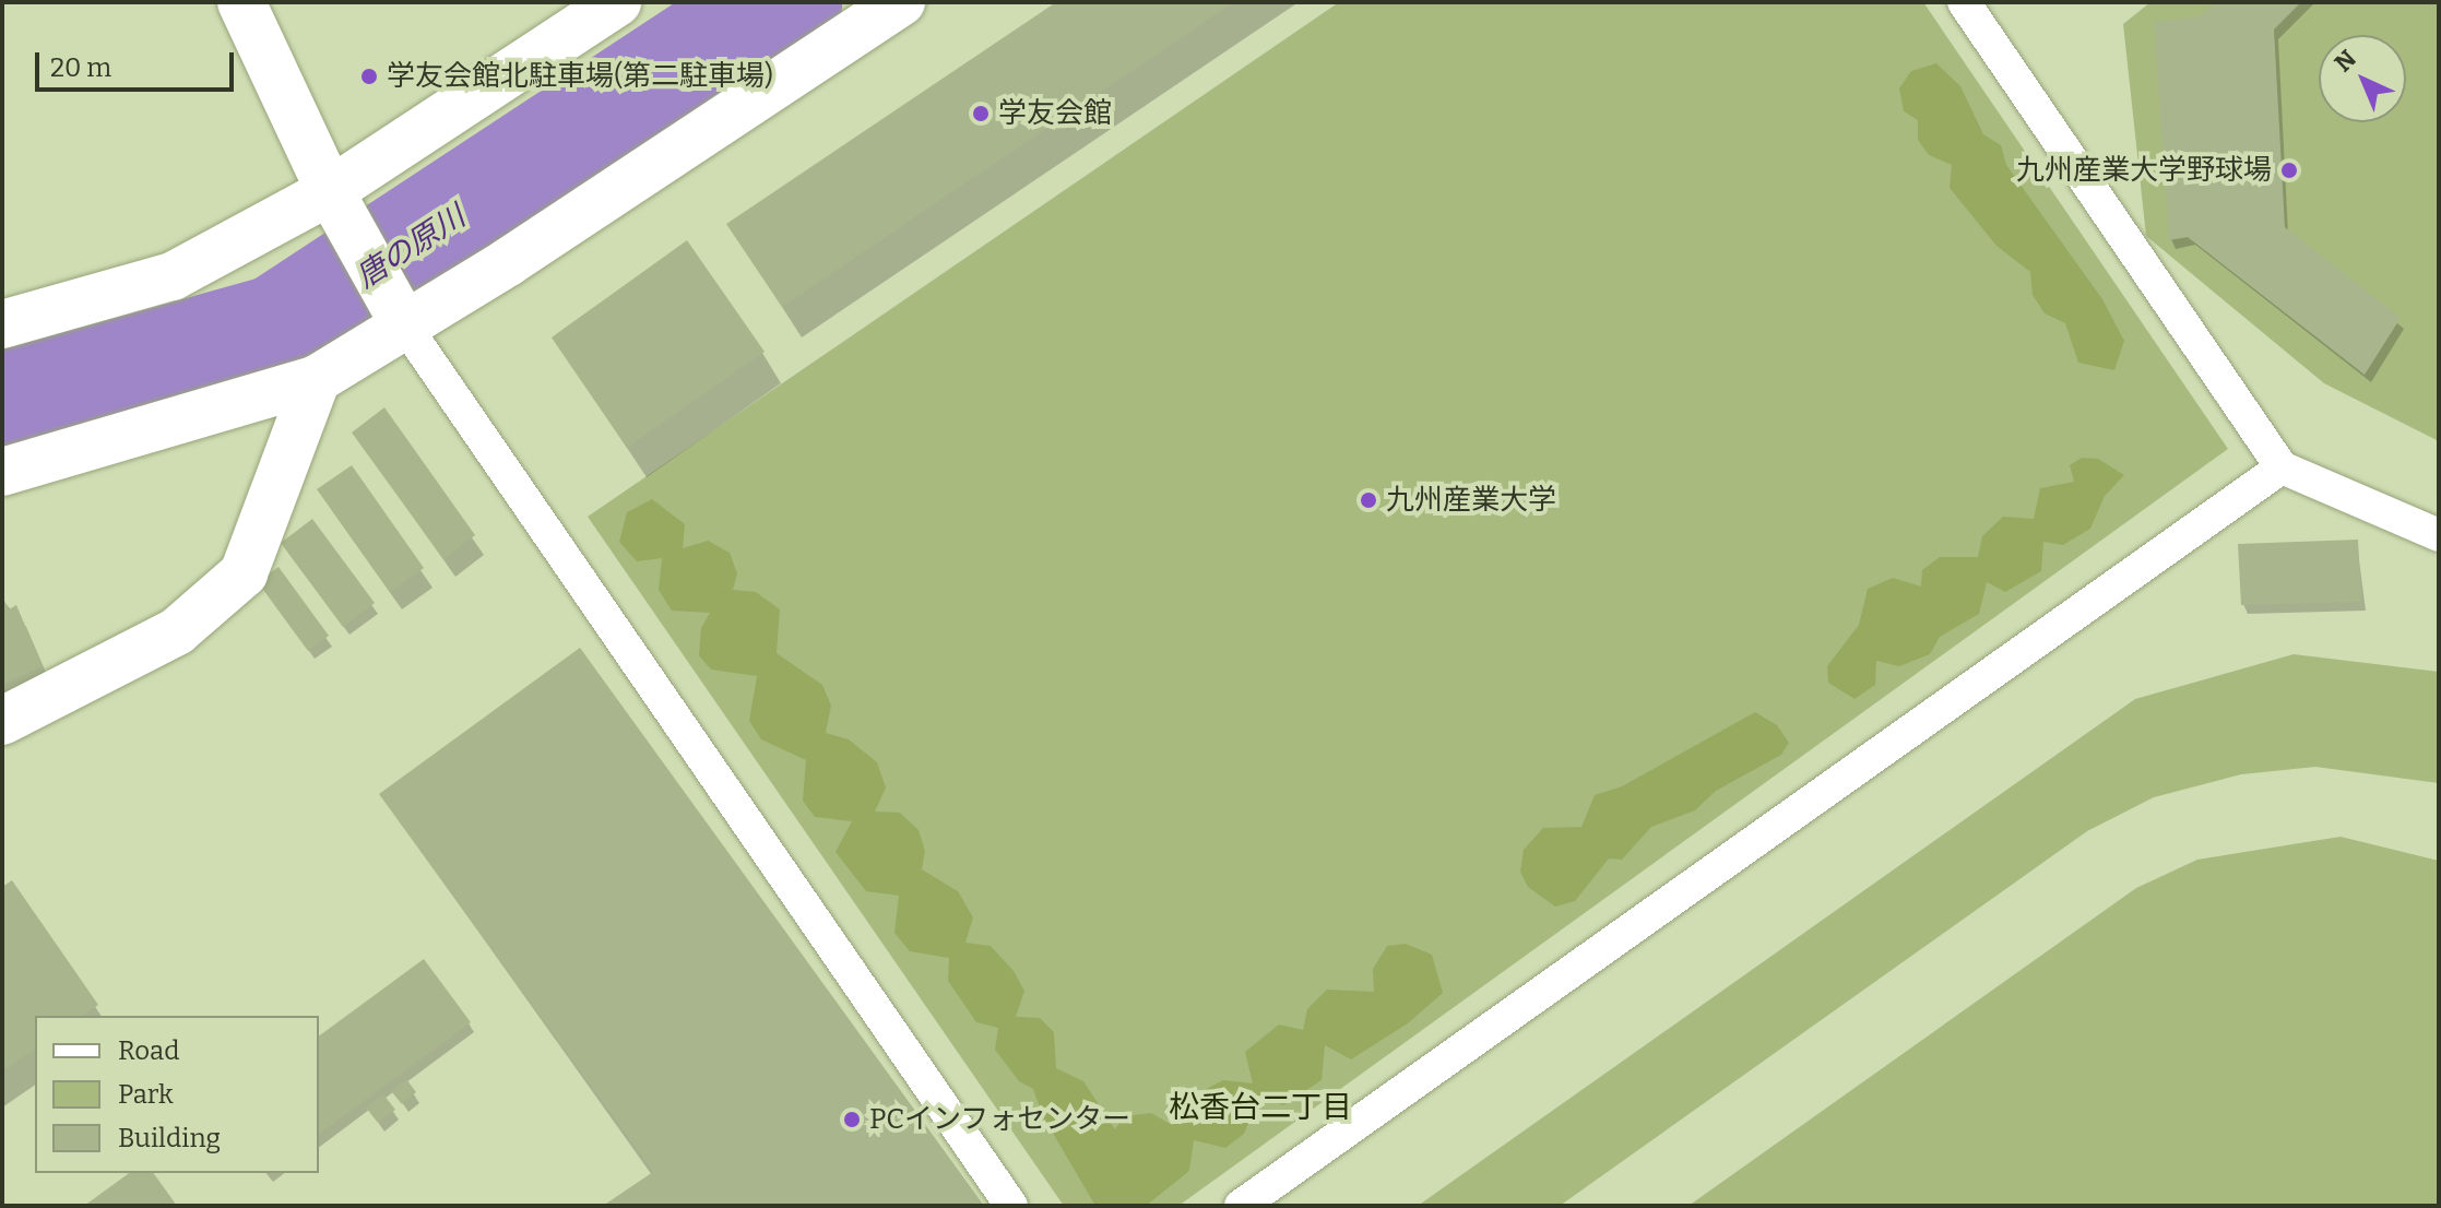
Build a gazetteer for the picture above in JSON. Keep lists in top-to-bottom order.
{
  "districts": ["松香台二丁目"],
  "water": ["唐の原川"],
  "places": [
    "学友会館北駐車場(第二駐車場)",
    "学友会館",
    "九州産業大学野球場",
    "九州産業大学",
    "PCインフォセンター"
  ],
  "legend": ["Road", "Park", "Building"],
  "scale_bar": "20 m",
  "north": "top left"
}
